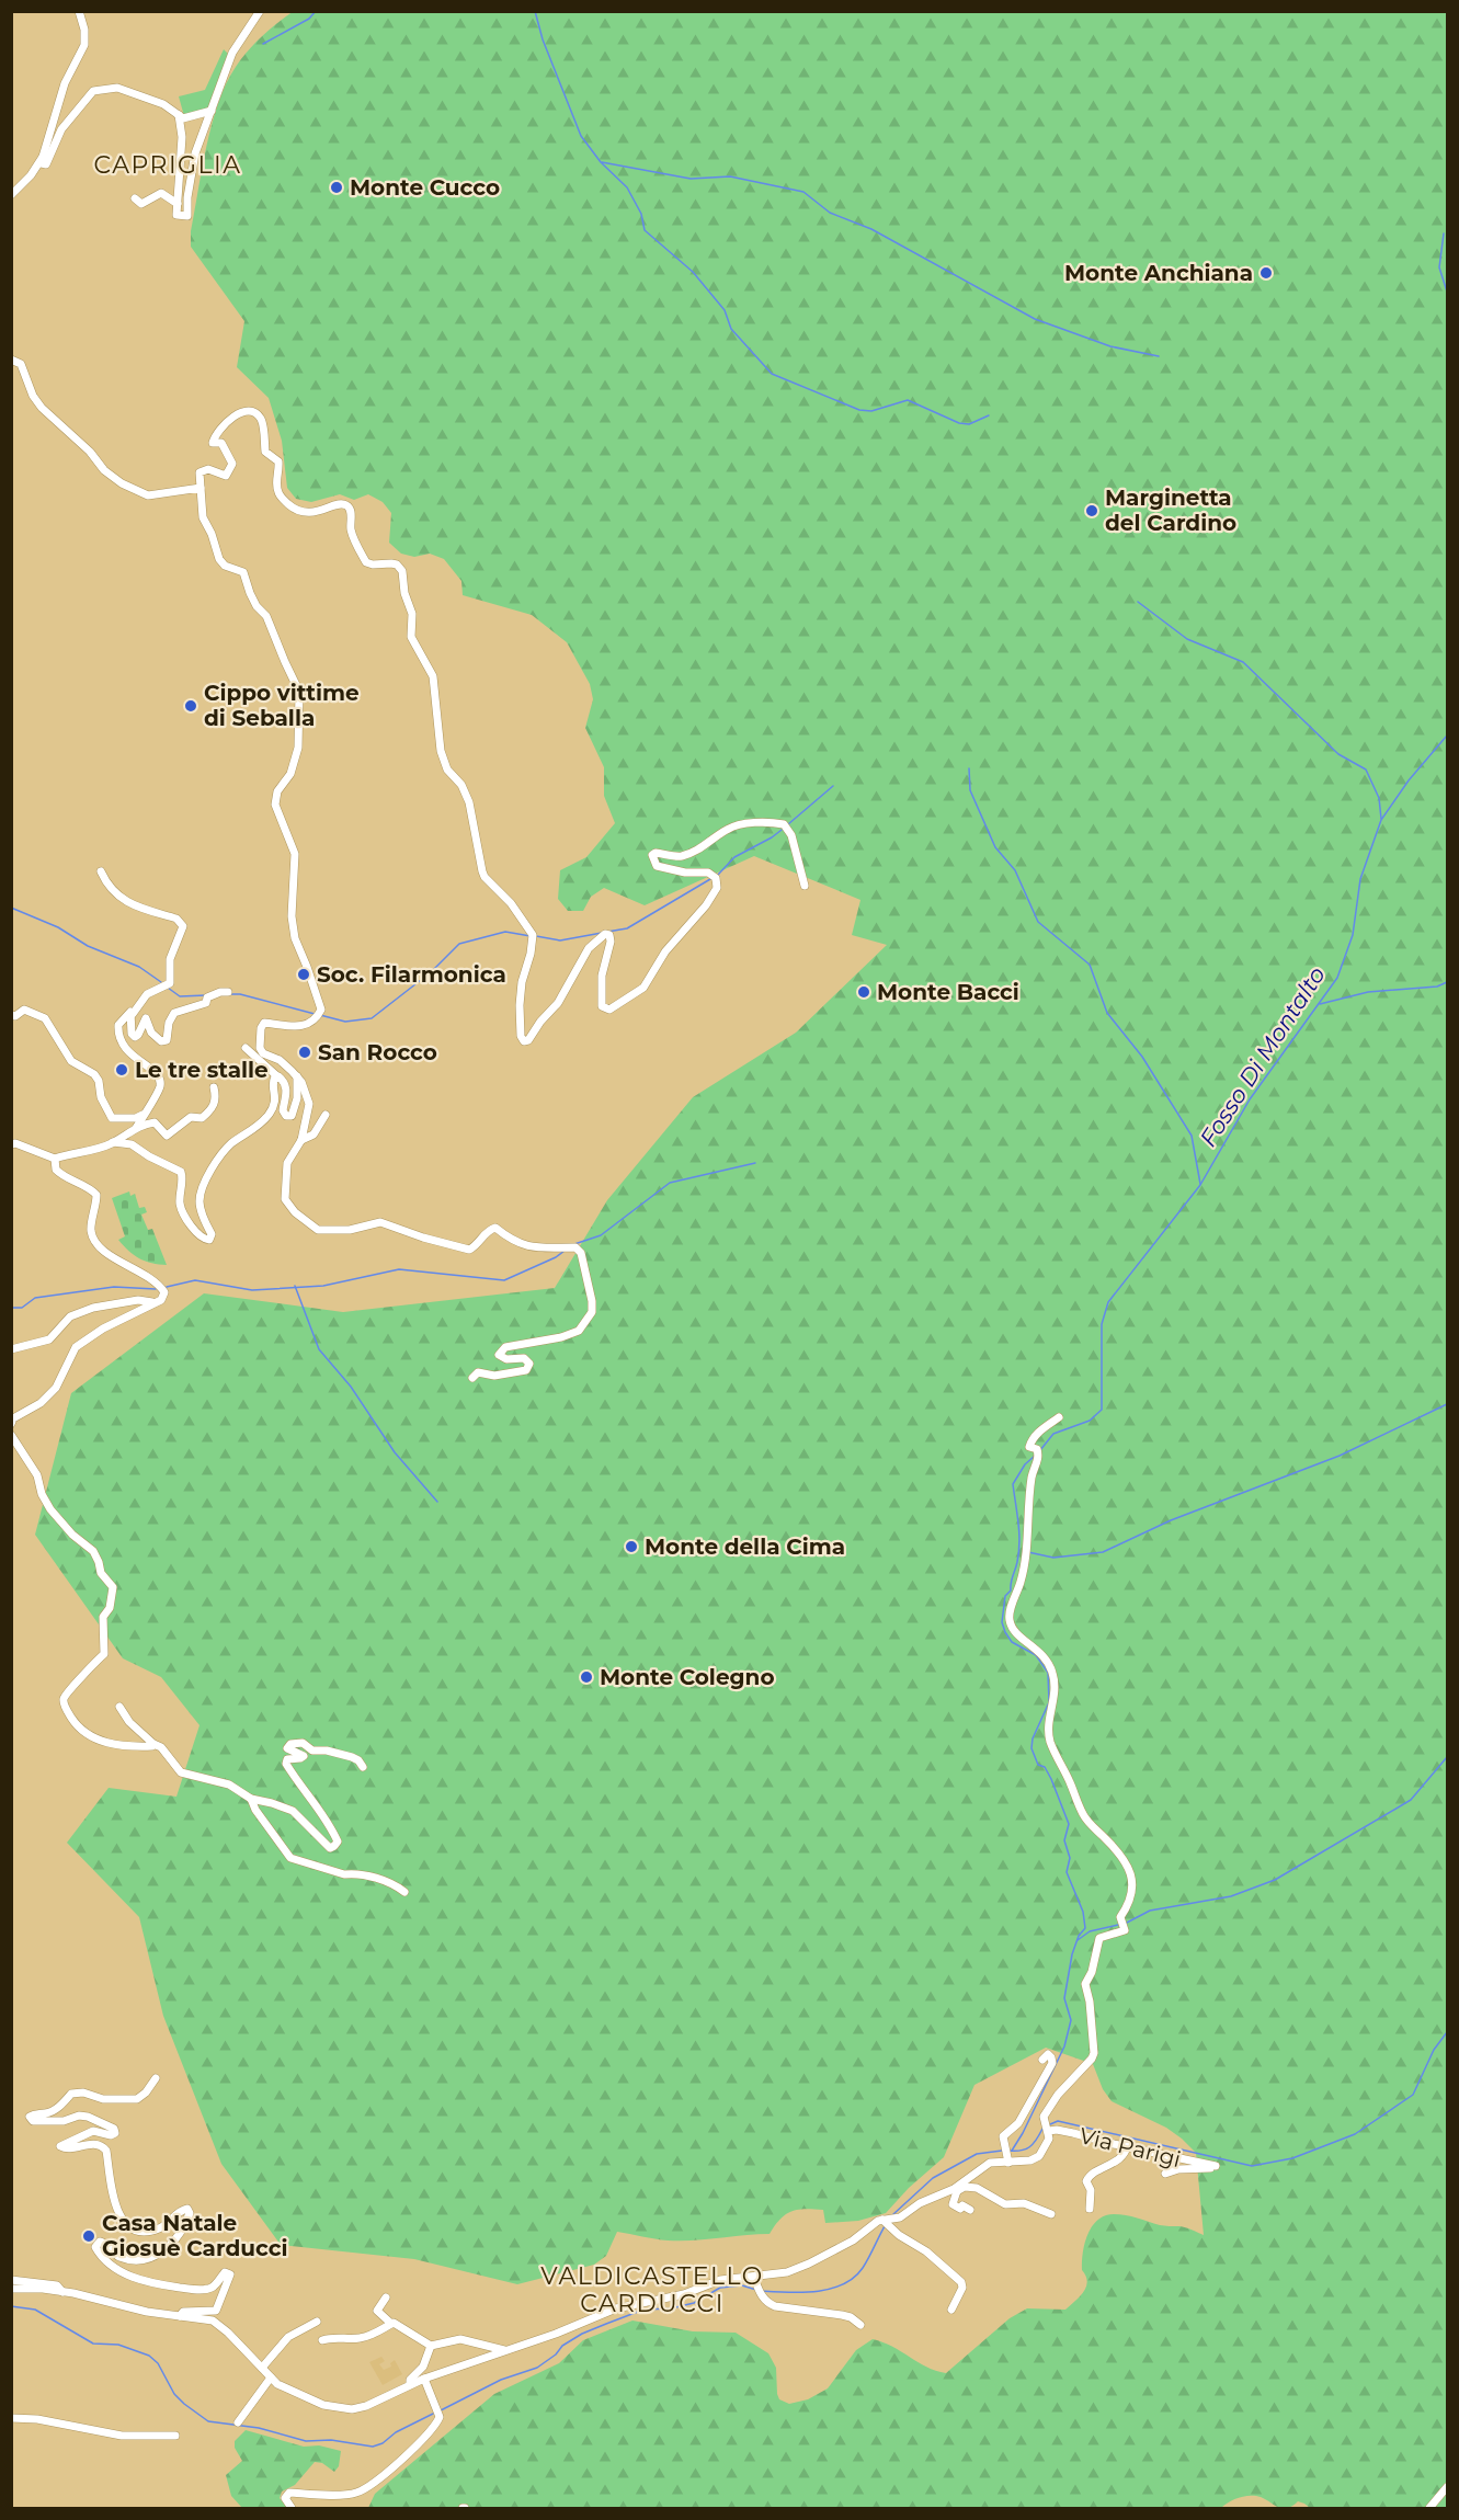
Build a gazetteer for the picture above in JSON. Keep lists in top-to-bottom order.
{
  "streets": {
    "street": ["Via Parigi"]
  },
  "districts": ["CAPRIGLIA", "VALDICASTELLO CARDUCCI"],
  "water": ["Fosso Di Montalto"],
  "places": [
    "Monte Cucco",
    "Monte Anchiana",
    "Marginetta del Cardino",
    "Cippo vittime di Seballa",
    "Soc. Filarmonica",
    "Monte Bacci",
    "San Rocco",
    "Le tre stalle",
    "Monte della Cima",
    "Monte Colegno",
    "Casa Natale Giosuè Carducci"
  ]
}
